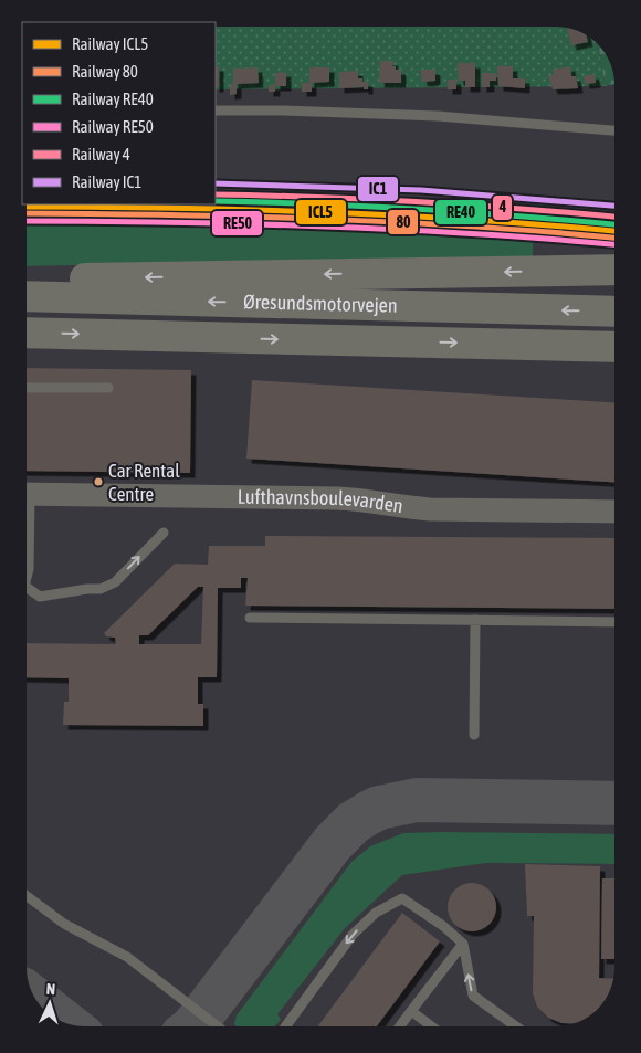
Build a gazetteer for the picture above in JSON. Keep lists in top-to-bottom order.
{
  "streets": {
    "highway": ["Øresundsmotorvejen"],
    "street": ["Lufthavnsboulevarden"]
  },
  "places": ["Car Rental Centre"],
  "lines": [
    "rail line IC1",
    "rail line 4",
    "rail line RE40",
    "rail line ICL5",
    "rail line 80",
    "rail line RE50"
  ],
  "legend": [
    "Railway ICL5",
    "Railway 80",
    "Railway RE40",
    "Railway RE50",
    "Railway 4",
    "Railway IC1"
  ],
  "north": "top"
}
